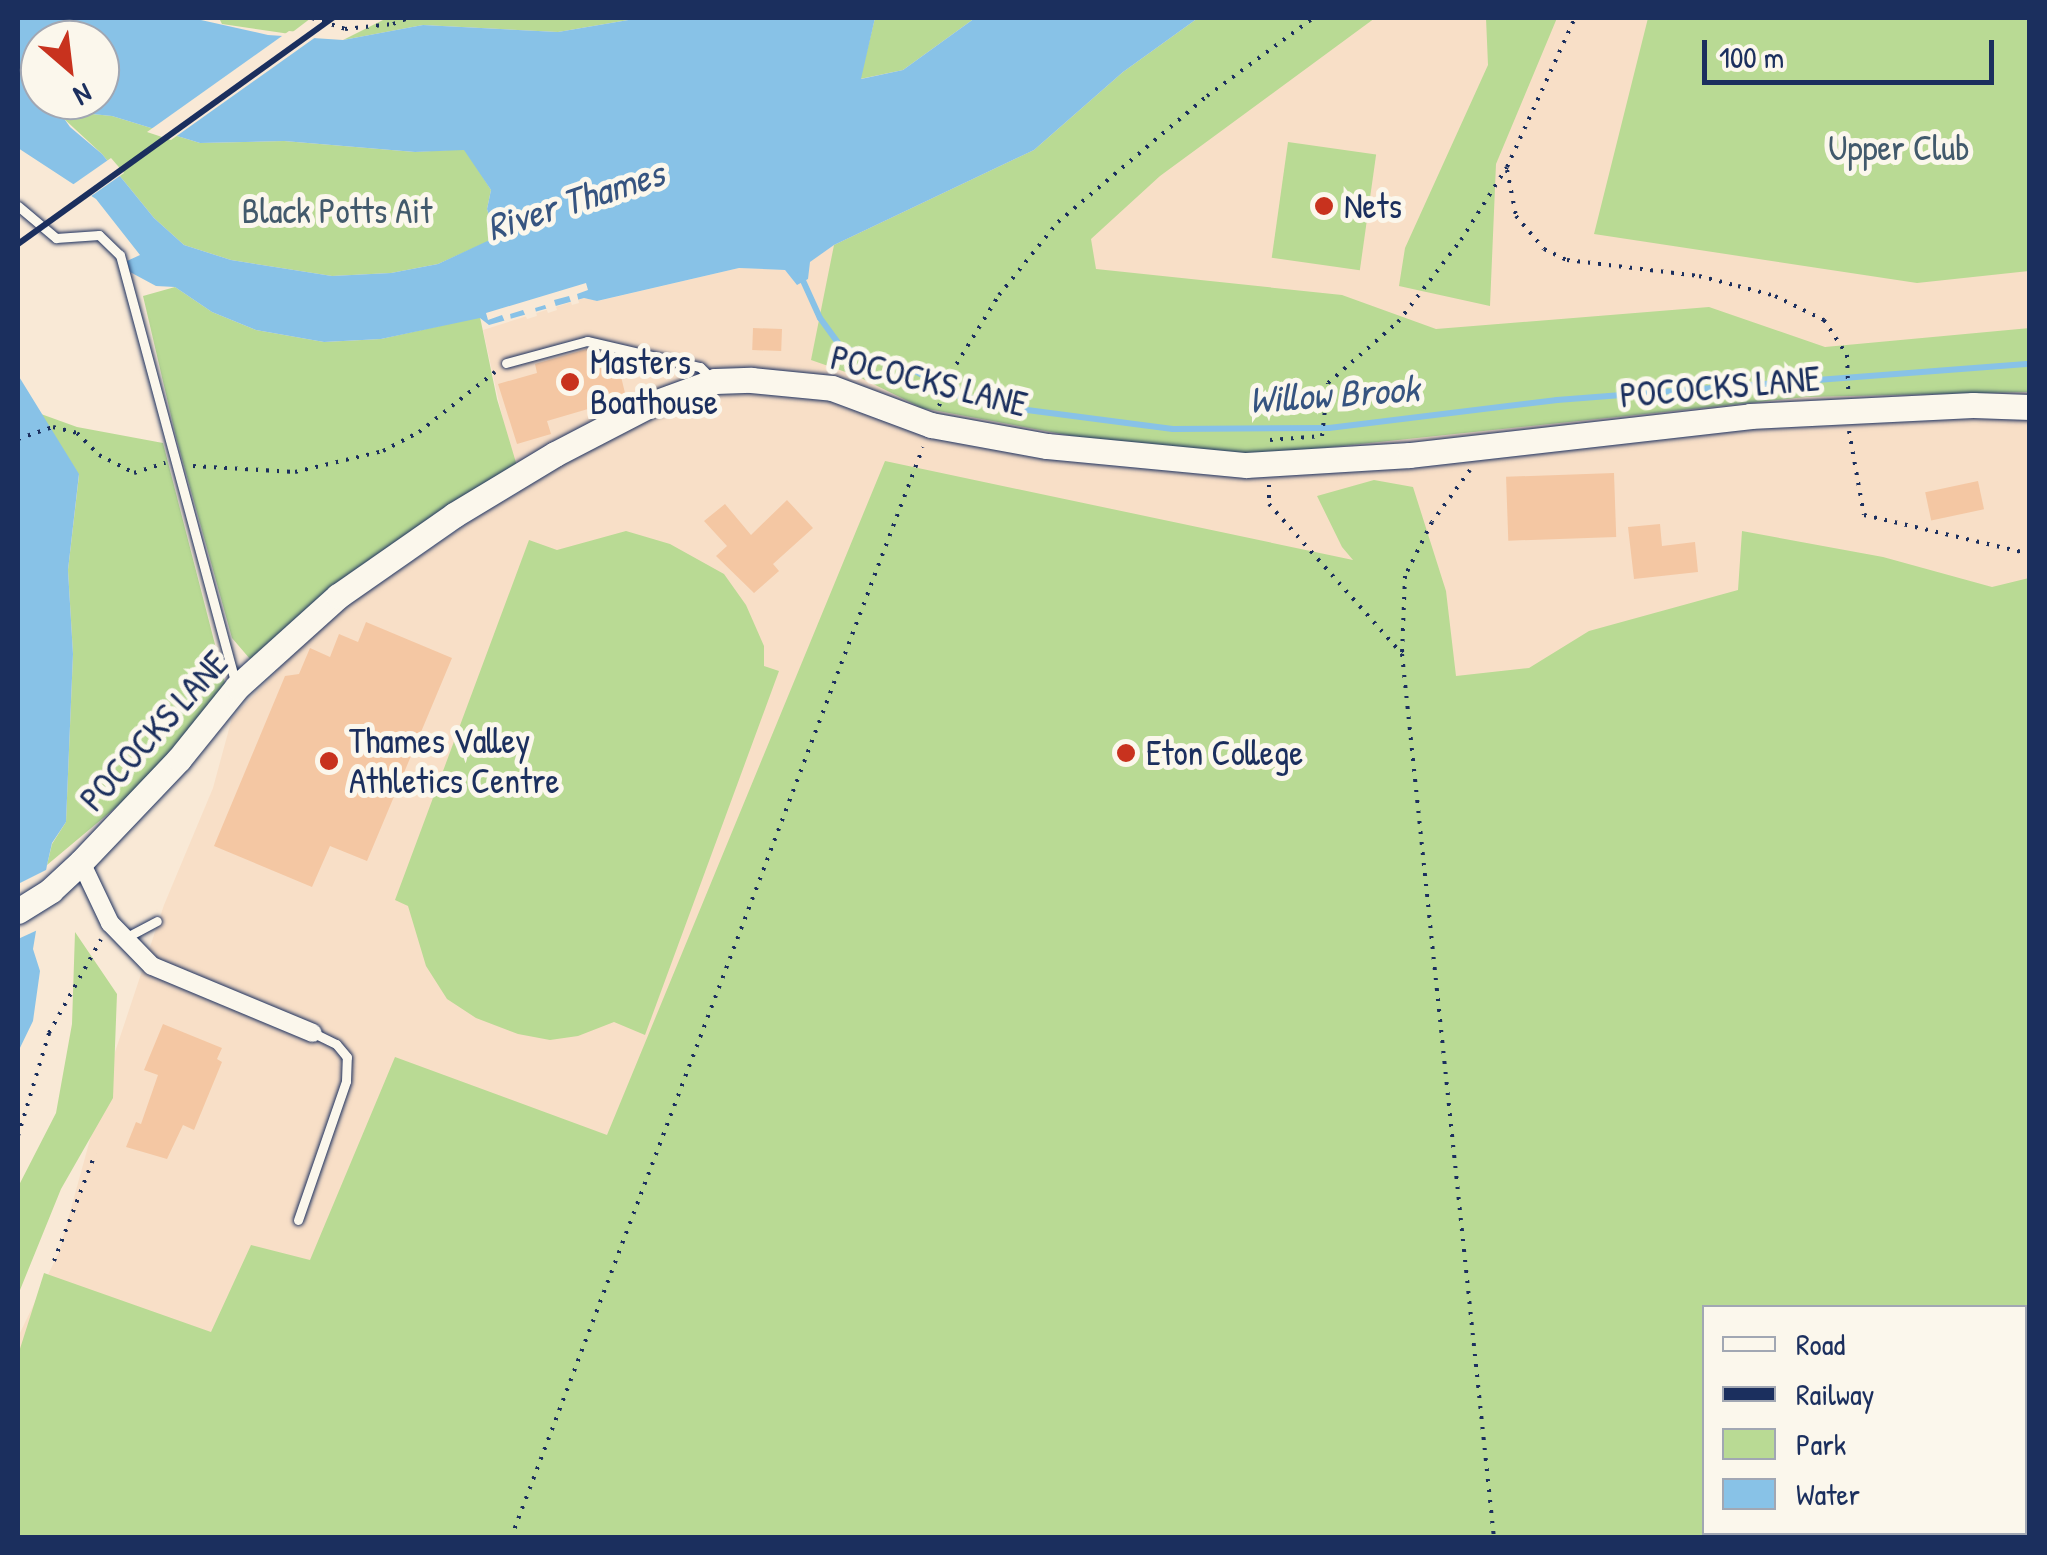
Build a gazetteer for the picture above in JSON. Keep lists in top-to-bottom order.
{
  "streets": {
    "main road": ["POCOCKS LANE"]
  },
  "water": ["River Thames", "Willow Brook"],
  "parks": ["Upper Club", "Black Potts Ait"],
  "places": [
    "Nets",
    "Masters Boathouse",
    "Eton College",
    "Thames Valley Athletics Centre"
  ],
  "legend": [
    "Road",
    "Railway",
    "Park",
    "Water"
  ],
  "scale_bar": "100 m",
  "north": "bottom right"
}
